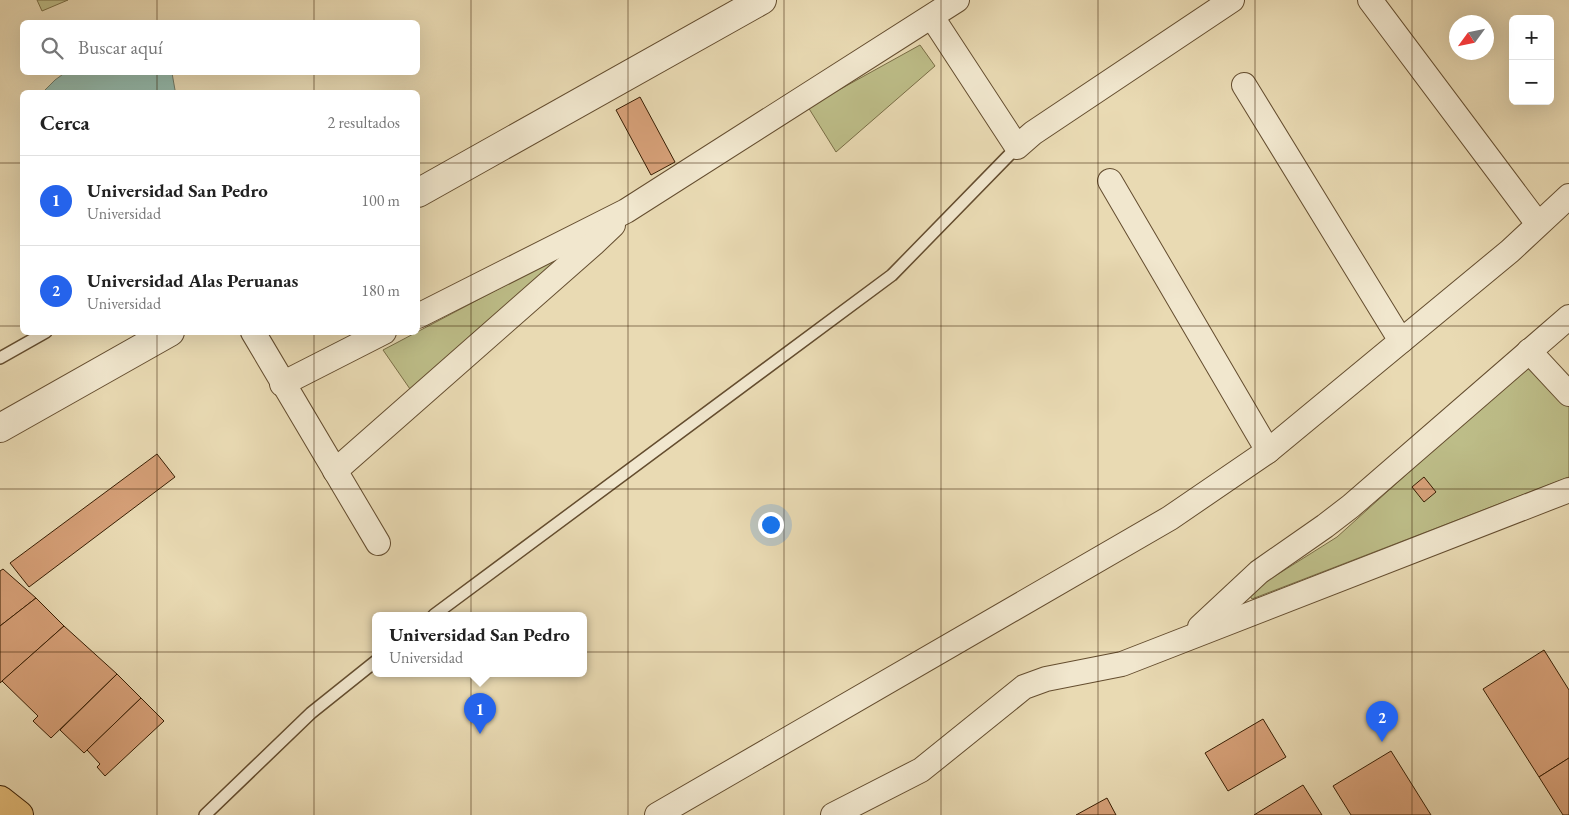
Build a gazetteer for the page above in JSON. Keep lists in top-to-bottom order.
{
  "north": "bottom left",
  "page": {
    "map_buttons": ["+", "−"],
    "search": "Buscar aquí",
    "heading": ["Cerca", "2 resultados"],
    "list": [
      {
        "mark": "1",
        "name": "Universidad San Pedro",
        "note": "Universidad",
        "value": "100 m"
      },
      {
        "mark": "2",
        "name": "Universidad Alas Peruanas",
        "note": "Universidad",
        "value": "180 m"
      }
    ],
    "popup": ["Universidad San Pedro", "Universidad"],
    "pins": ["1", "2"]
  }
}
